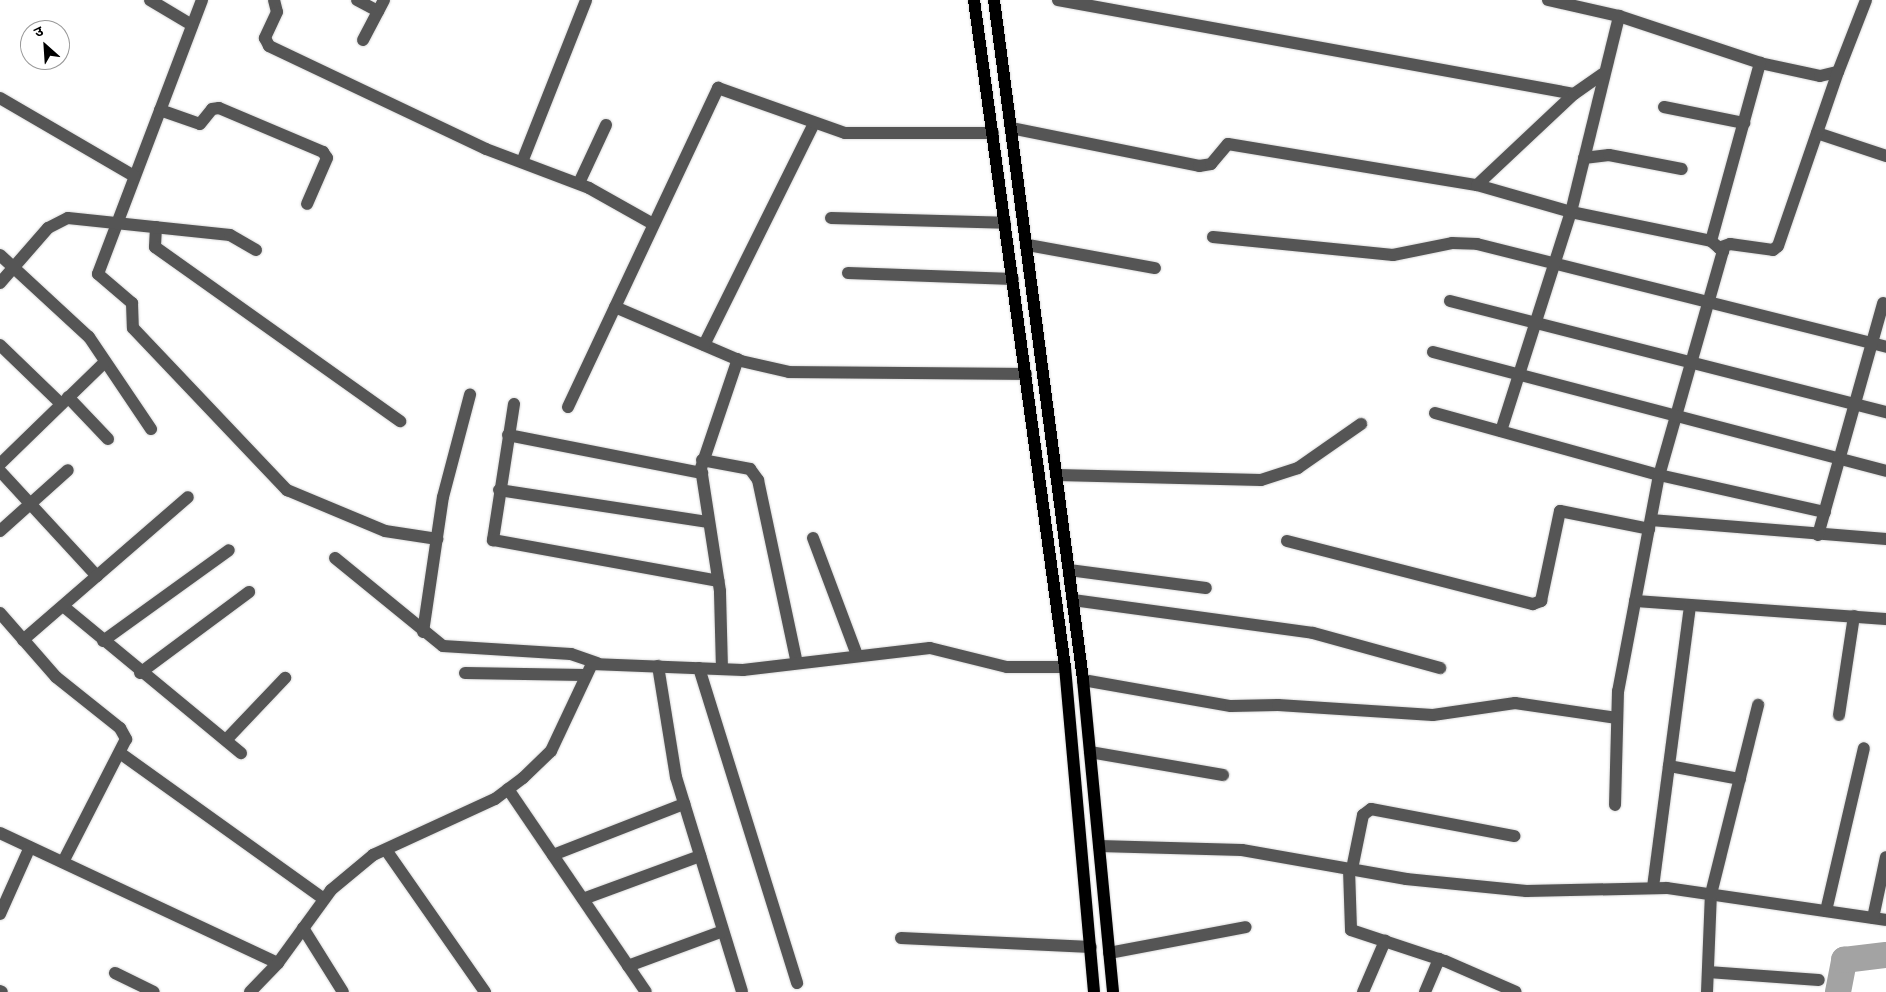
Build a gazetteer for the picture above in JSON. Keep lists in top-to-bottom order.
{
  "north": "top left"
}
